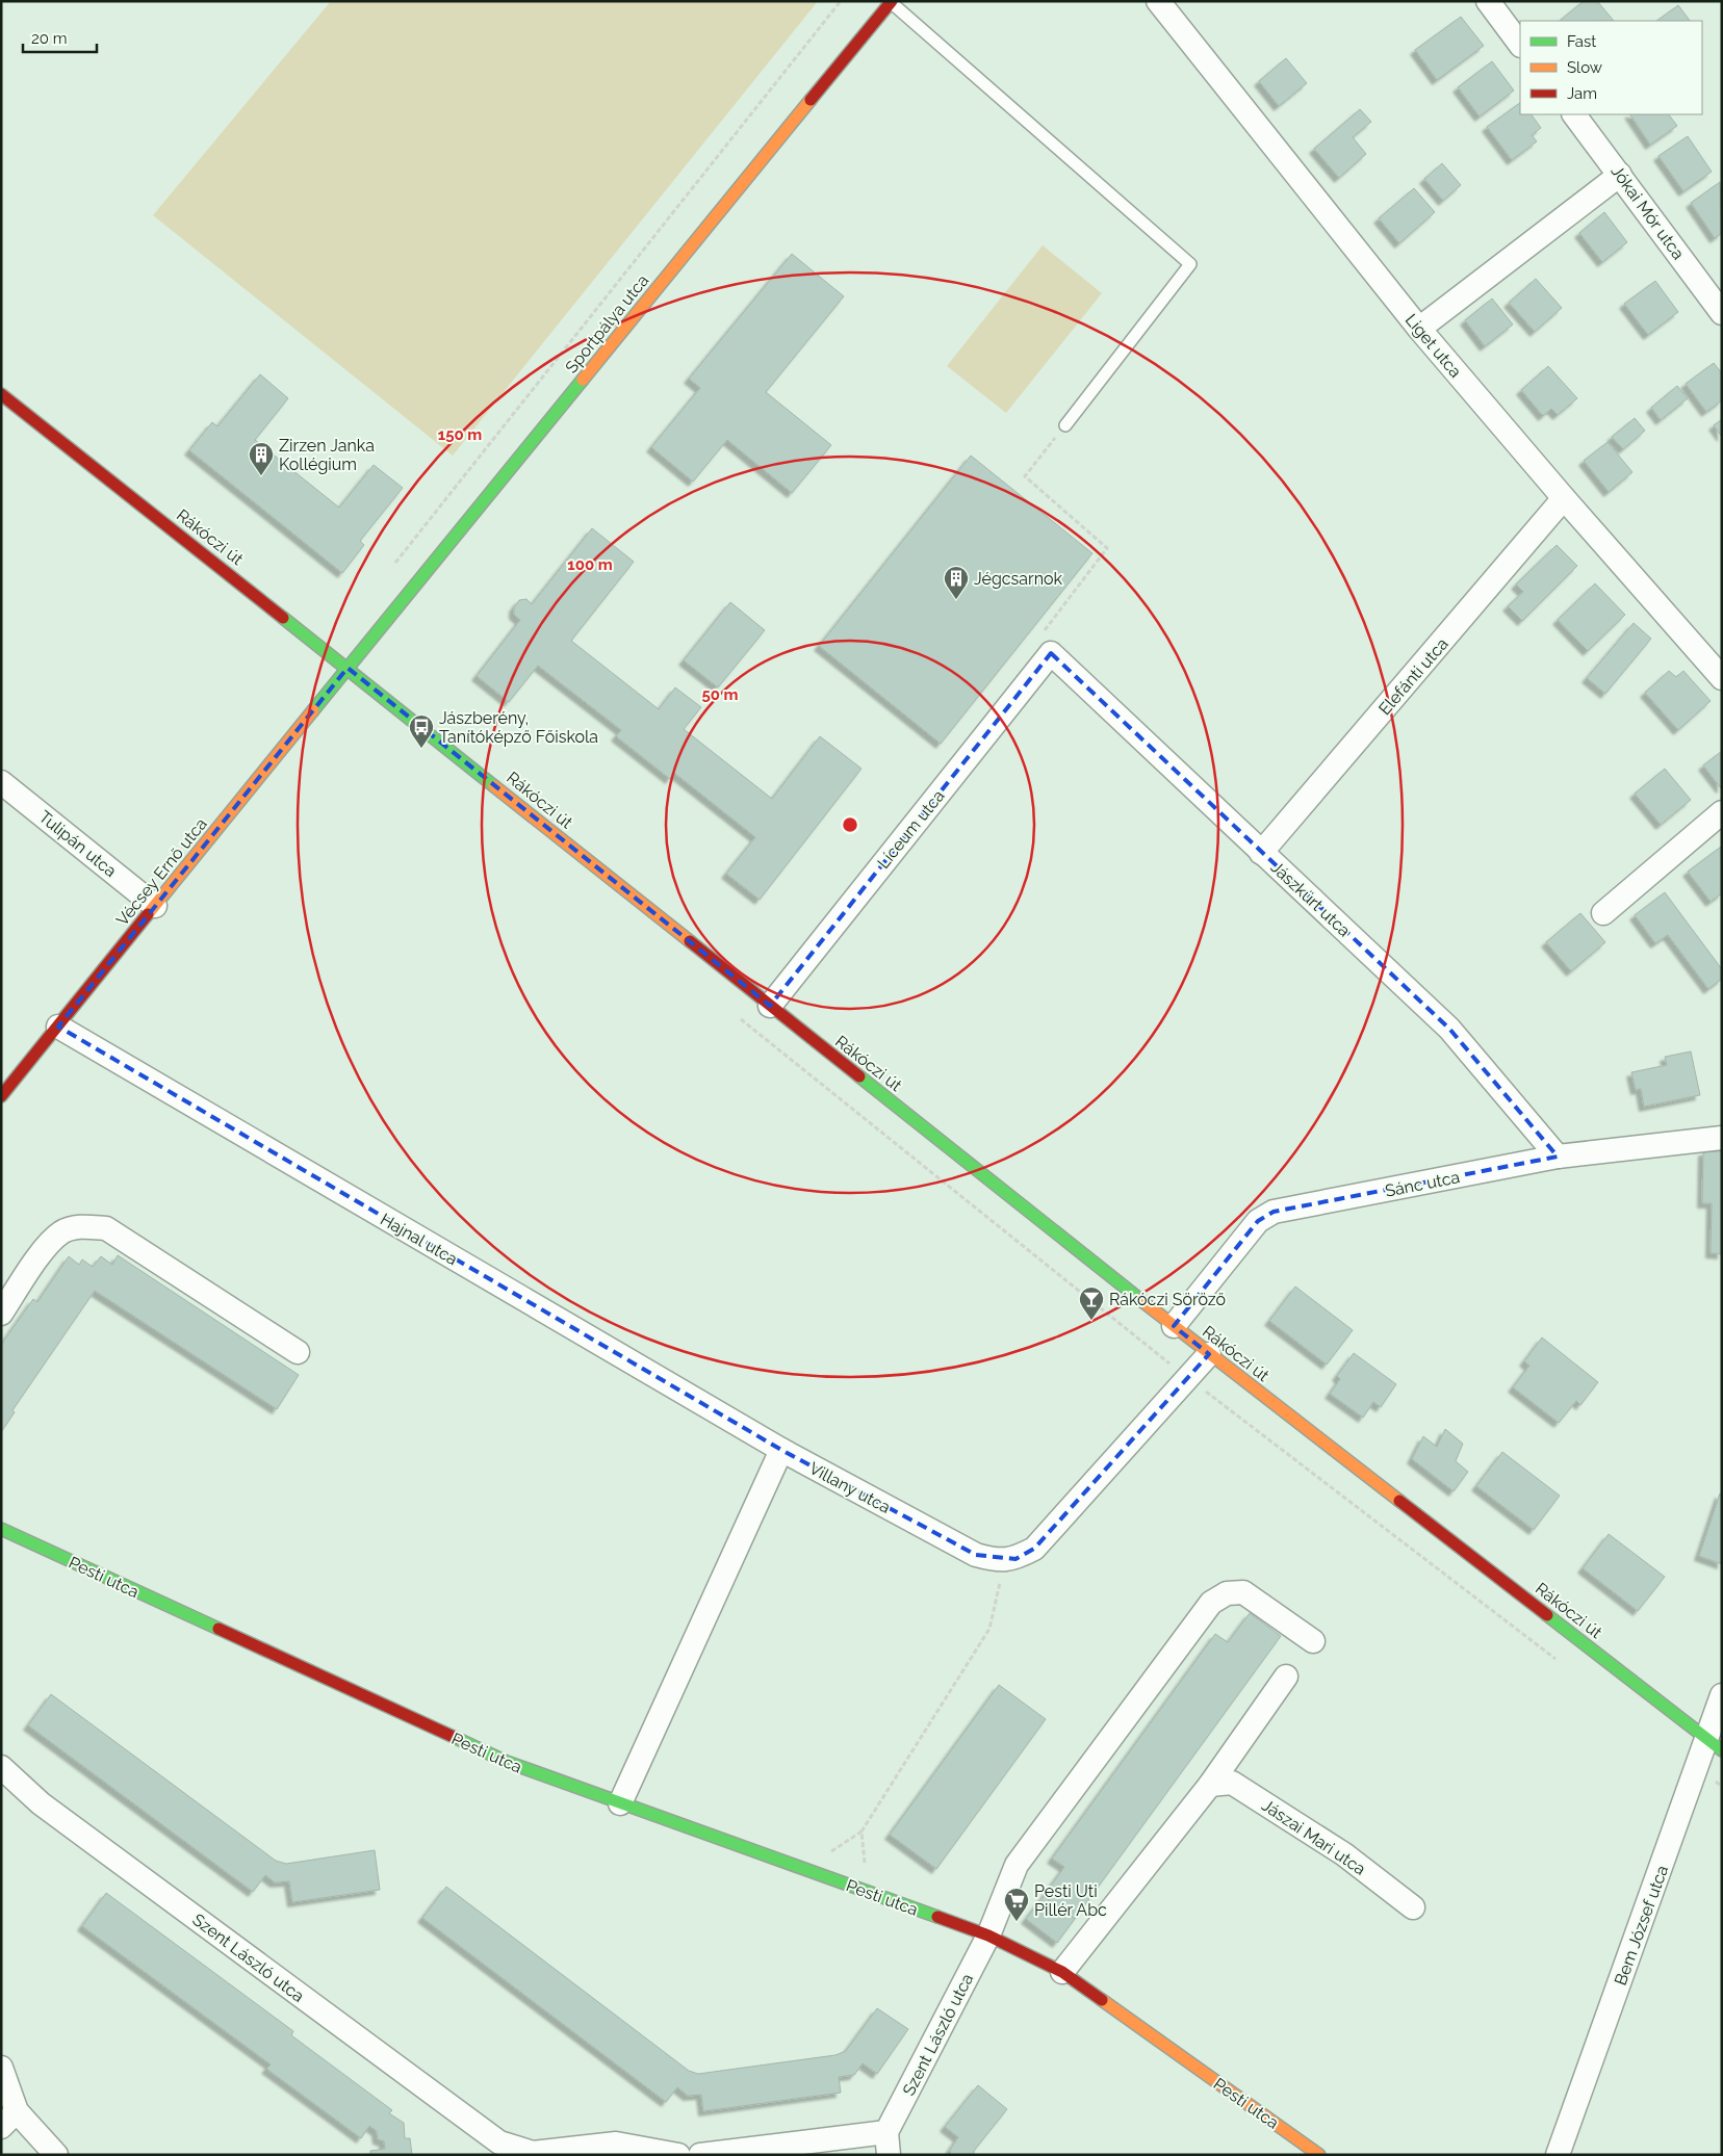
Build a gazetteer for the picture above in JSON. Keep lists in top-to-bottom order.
{
  "streets": {
    "street": [
      "Jókai Mór utca",
      "Sportpálya utca",
      "Liget utca",
      "Rákóczi út",
      "Elefánti utca",
      "Líceum utca",
      "Tulipán utca",
      "Vécsey Ernő utca",
      "Jászkürt utca",
      "Sánc utca",
      "Hajnal utca",
      "Villany utca",
      "Pesti utca",
      "Jászai Mari utca",
      "Bem József utca",
      "Szent László utca"
    ]
  },
  "crossings": [
    ["Sportpálya utca", "Rákóczi út"],
    ["Sportpálya utca", "Vécsey Ernő utca"],
    ["Liget utca", "Elefánti utca"],
    ["Rákóczi út", "Líceum utca"],
    ["Rákóczi út", "Vécsey Ernő utca"],
    ["Rákóczi út", "Sánc utca"],
    ["Rákóczi út", "Villany utca"],
    ["Rákóczi út", "Bem József utca"],
    ["Elefánti utca", "Jászkürt utca"],
    ["Líceum utca", "Jászkürt utca"],
    ["Tulipán utca", "Vécsey Ernő utca"],
    ["Vécsey Ernő utca", "Hajnal utca"],
    ["Jászkürt utca", "Sánc utca"],
    ["Hajnal utca", "Villany utca"],
    ["Pesti utca", "Szent László utca"]
  ],
  "places": {
    "building": ["Zirzen Janka Kollégium", "Jégcsarnok"],
    "bus stop": ["Jászberény, Tanítóképző Főiskola"],
    "bar": ["Rákóczi Söröző"],
    "supermarket": ["Pesti Uti Pillér Abc"]
  },
  "legend": ["Fast", "Slow", "Jam"],
  "scale_bar": "20 m",
  "rings": ["150 m", "100 m", "50 m"]
}
